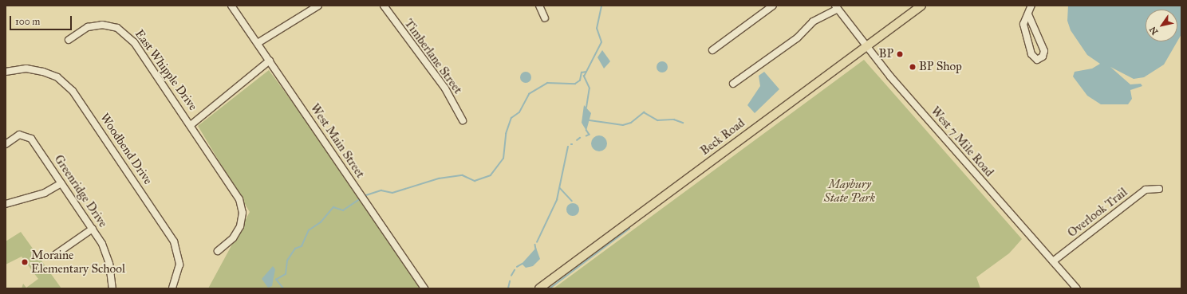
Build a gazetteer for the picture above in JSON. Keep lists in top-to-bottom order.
{
  "streets": {
    "main road": ["Beck Road"],
    "street": [
      "Timberlane Street",
      "East Whipple Drive",
      "West Main Street",
      "West 7 Mile Road",
      "Woodbend Drive",
      "Greenridge Drive",
      "Overlook Trail"
    ]
  },
  "crossings": [
    ["Beck Road", "West 7 Mile Road"],
    ["West 7 Mile Road", "Overlook Trail"]
  ],
  "parks": ["Maybury State Park"],
  "places": ["BP", "BP Shop", "Moraine Elementary School"],
  "scale_bar": "100 m",
  "north": "bottom left"
}
